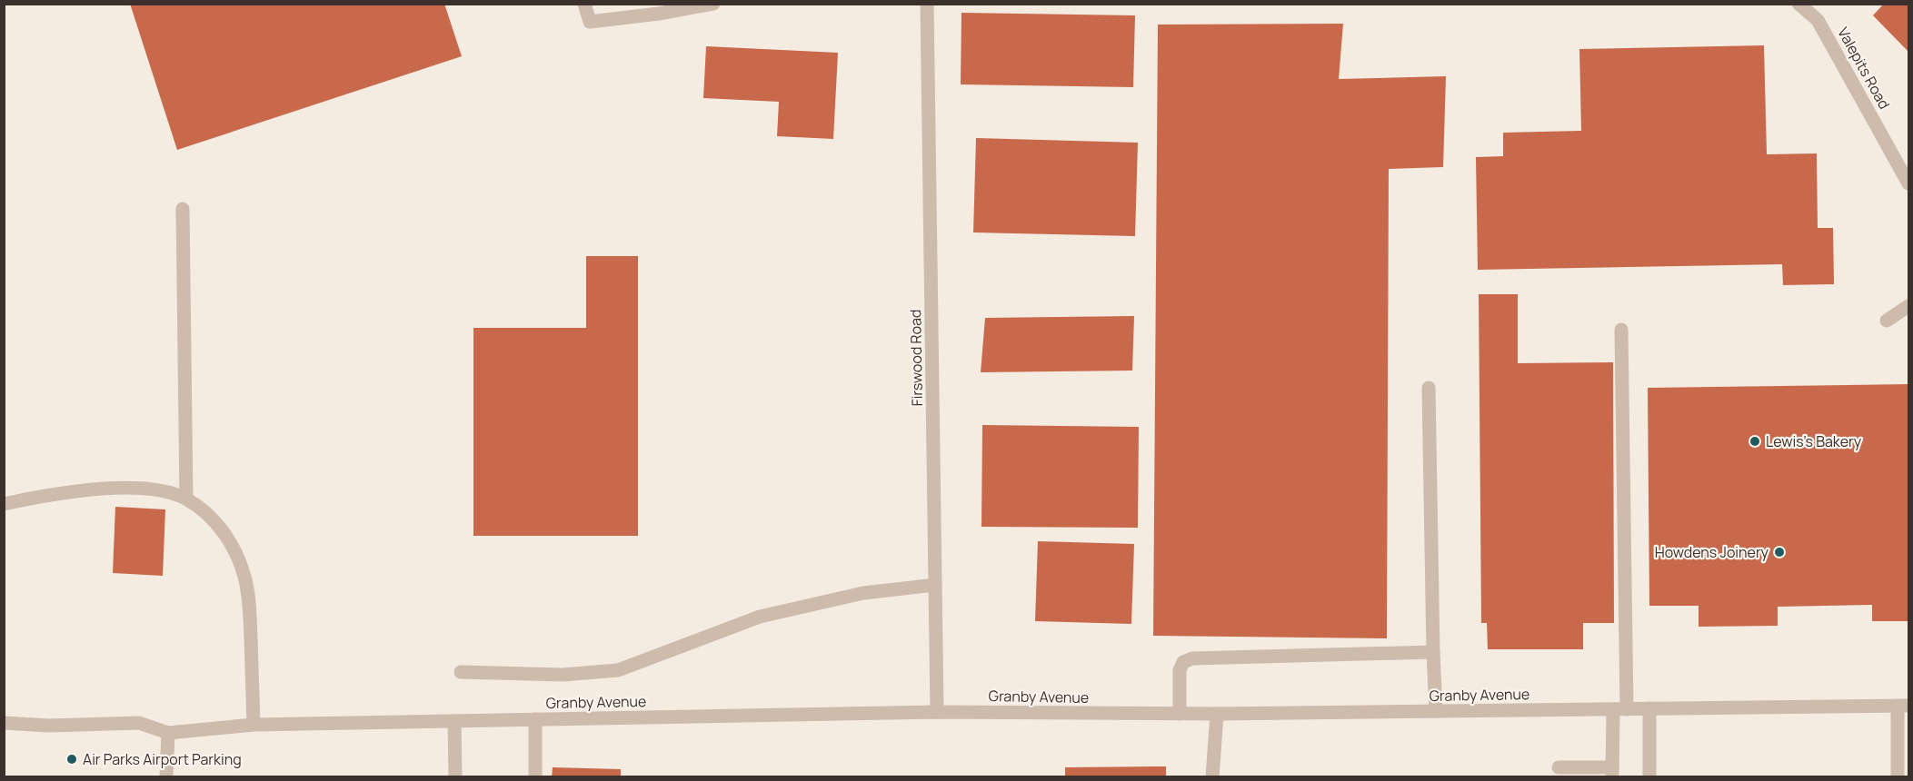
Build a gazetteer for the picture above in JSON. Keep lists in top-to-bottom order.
{
  "streets": {
    "street": ["Valepits Road", "Firswood Road", "Granby Avenue"]
  },
  "crossings": [
    ["Firswood Road", "Granby Avenue"]
  ],
  "places": ["Lewis's Bakery", "Howdens Joinery", "Air Parks Airport Parking"]
}
